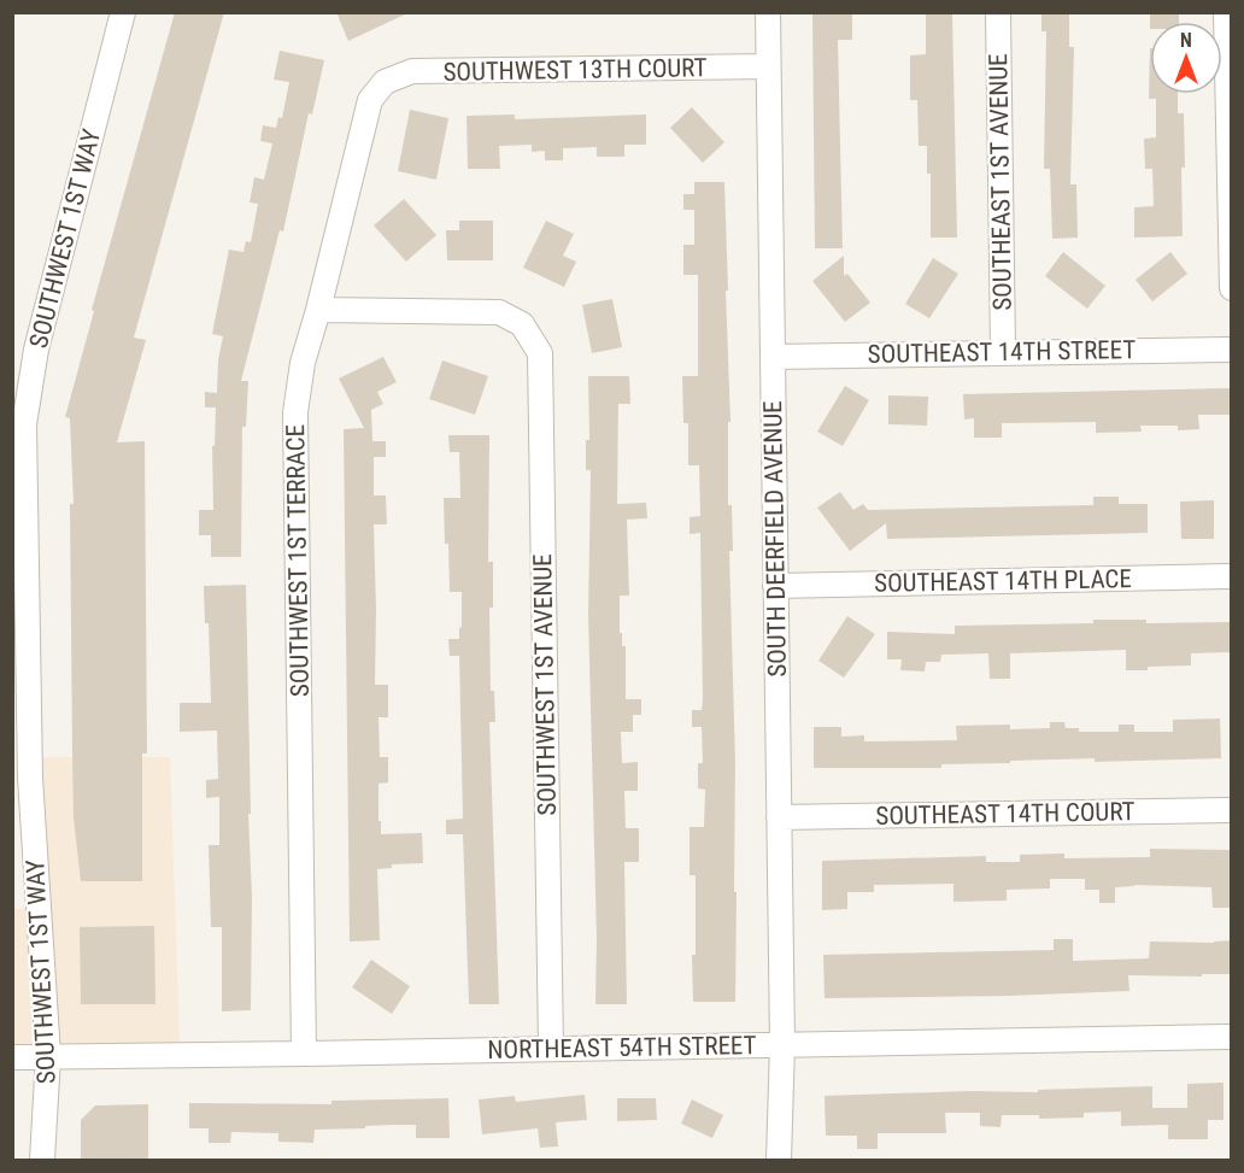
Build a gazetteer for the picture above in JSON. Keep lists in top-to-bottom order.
{
  "streets": {
    "street": [
      "SOUTHWEST 13TH COURT",
      "SOUTHEAST 1ST AVENUE",
      "SOUTHWEST 1ST WAY",
      "SOUTHEAST 14TH STREET",
      "SOUTH DEERFIELD AVENUE",
      "SOUTHWEST 1ST TERRACE",
      "SOUTHEAST 14TH PLACE",
      "SOUTHWEST 1ST AVENUE",
      "SOUTHEAST 14TH COURT",
      "NORTHEAST 54TH STREET"
    ]
  },
  "crossings": [
    ["SOUTHWEST 13TH COURT", "SOUTH DEERFIELD AVENUE"],
    ["SOUTHWEST 13TH COURT", "SOUTHWEST 1ST TERRACE"],
    ["SOUTHEAST 1ST AVENUE", "SOUTHEAST 14TH STREET"],
    ["SOUTHWEST 1ST WAY", "NORTHEAST 54TH STREET"],
    ["SOUTHEAST 14TH STREET", "SOUTH DEERFIELD AVENUE"],
    ["SOUTH DEERFIELD AVENUE", "SOUTHEAST 14TH PLACE"],
    ["SOUTH DEERFIELD AVENUE", "SOUTHEAST 14TH COURT"],
    ["SOUTH DEERFIELD AVENUE", "NORTHEAST 54TH STREET"],
    ["SOUTHWEST 1ST TERRACE", "SOUTHWEST 1ST AVENUE"],
    ["SOUTHWEST 1ST TERRACE", "NORTHEAST 54TH STREET"],
    ["SOUTHWEST 1ST AVENUE", "NORTHEAST 54TH STREET"]
  ],
  "north": "top"
}
